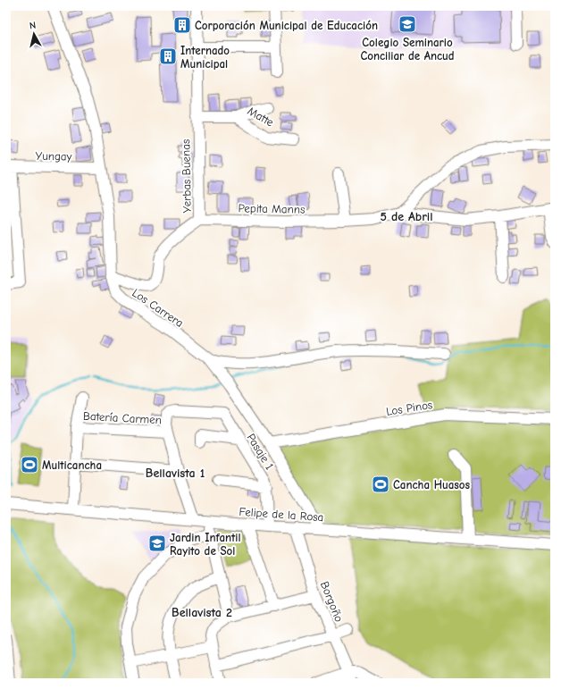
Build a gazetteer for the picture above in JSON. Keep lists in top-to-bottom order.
{
  "streets": {
    "street": [
      "Matte",
      "Yungay",
      "Yerbas Buenas",
      "Pepita Manns",
      "Los Carrera",
      "Los Pinos",
      "Batería Carmen",
      "Pasaje 1",
      "Felipe de la Rosa",
      "Borgoño"
    ]
  },
  "crossings": [
    ["Matte", "Yerbas Buenas"],
    ["Yungay", "Los Carrera"],
    ["Yerbas Buenas", "Pepita Manns"],
    ["Yerbas Buenas", "Los Carrera"],
    ["Los Carrera", "Los Pinos"],
    ["Los Carrera", "Felipe de la Rosa"],
    ["Batería Carmen", "Pasaje 1"],
    ["Pasaje 1", "Felipe de la Rosa"],
    ["Felipe de la Rosa", "Borgoño"]
  ],
  "districts": ["5 de Abril", "Bellavista 1", "Bellavista 2"],
  "places": {
    "school or university": ["Colegio Seminario Conciliar de Ancud", "Jardin Infantil Rayito de Sol"],
    "building": ["Corporación Municipal de Educación", "Internado Municipal"],
    "sports": ["Multicancha", "Cancha Huasos"]
  },
  "north": "top"
}
